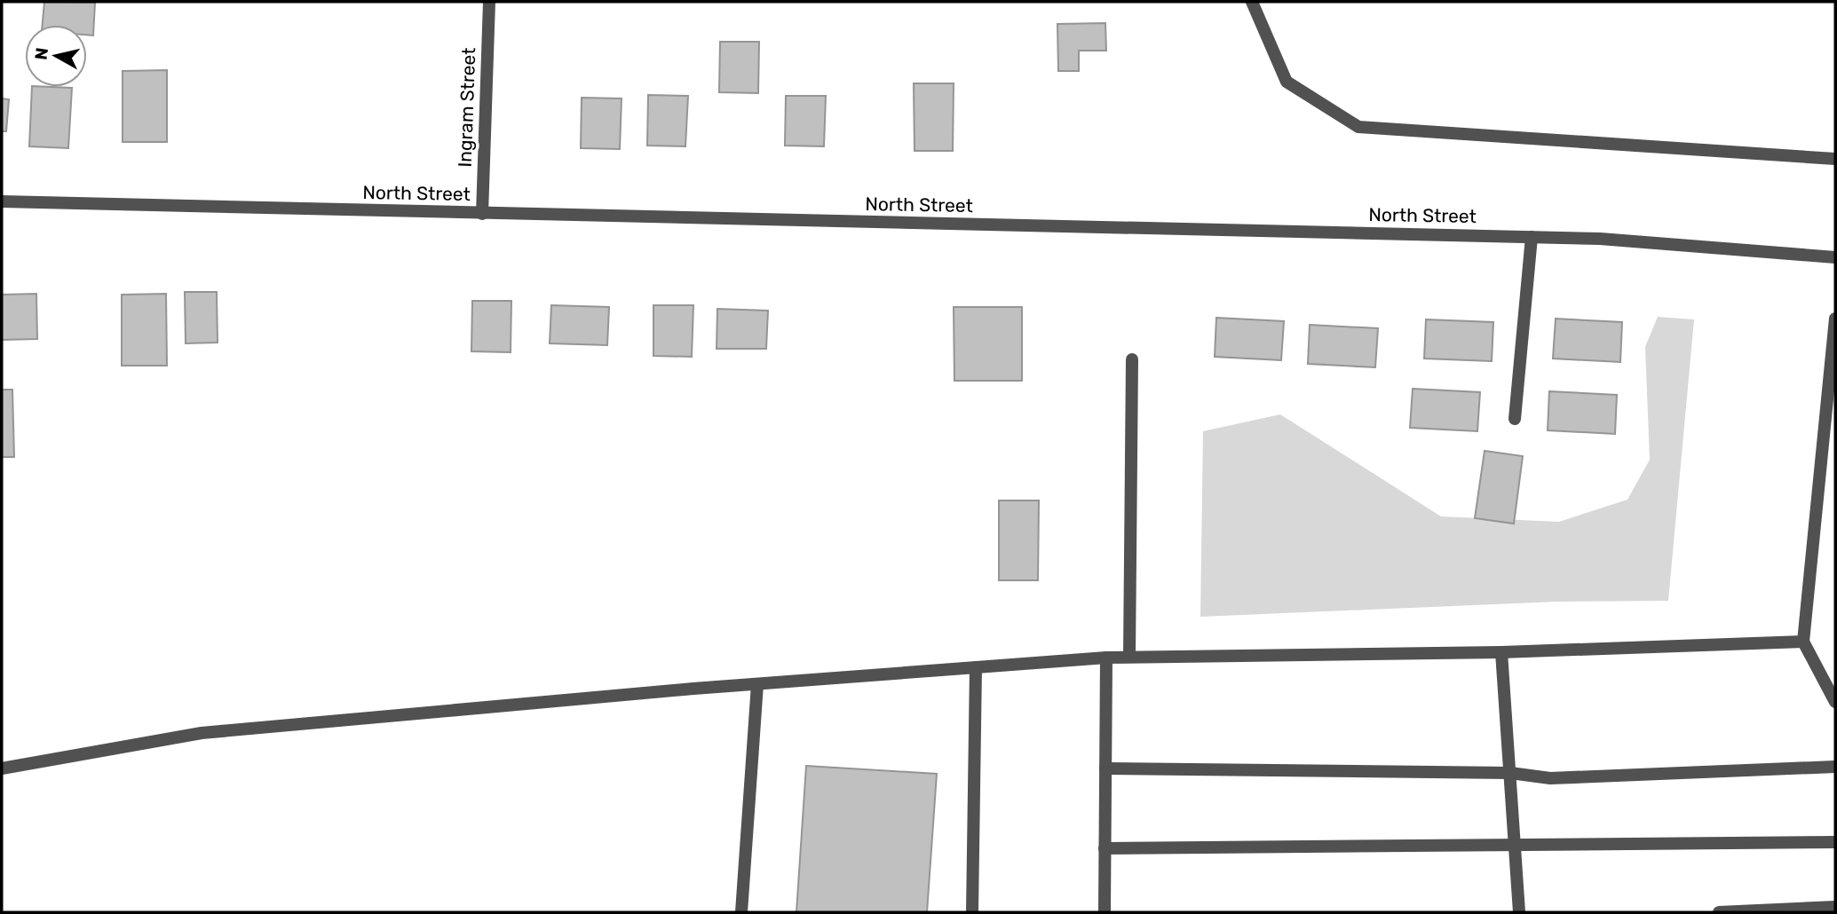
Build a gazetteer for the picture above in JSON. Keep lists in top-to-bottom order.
{
  "streets": {
    "street": ["Ingram Street", "North Street"]
  },
  "crossings": [
    ["Ingram Street", "North Street"]
  ],
  "north": "left"
}
